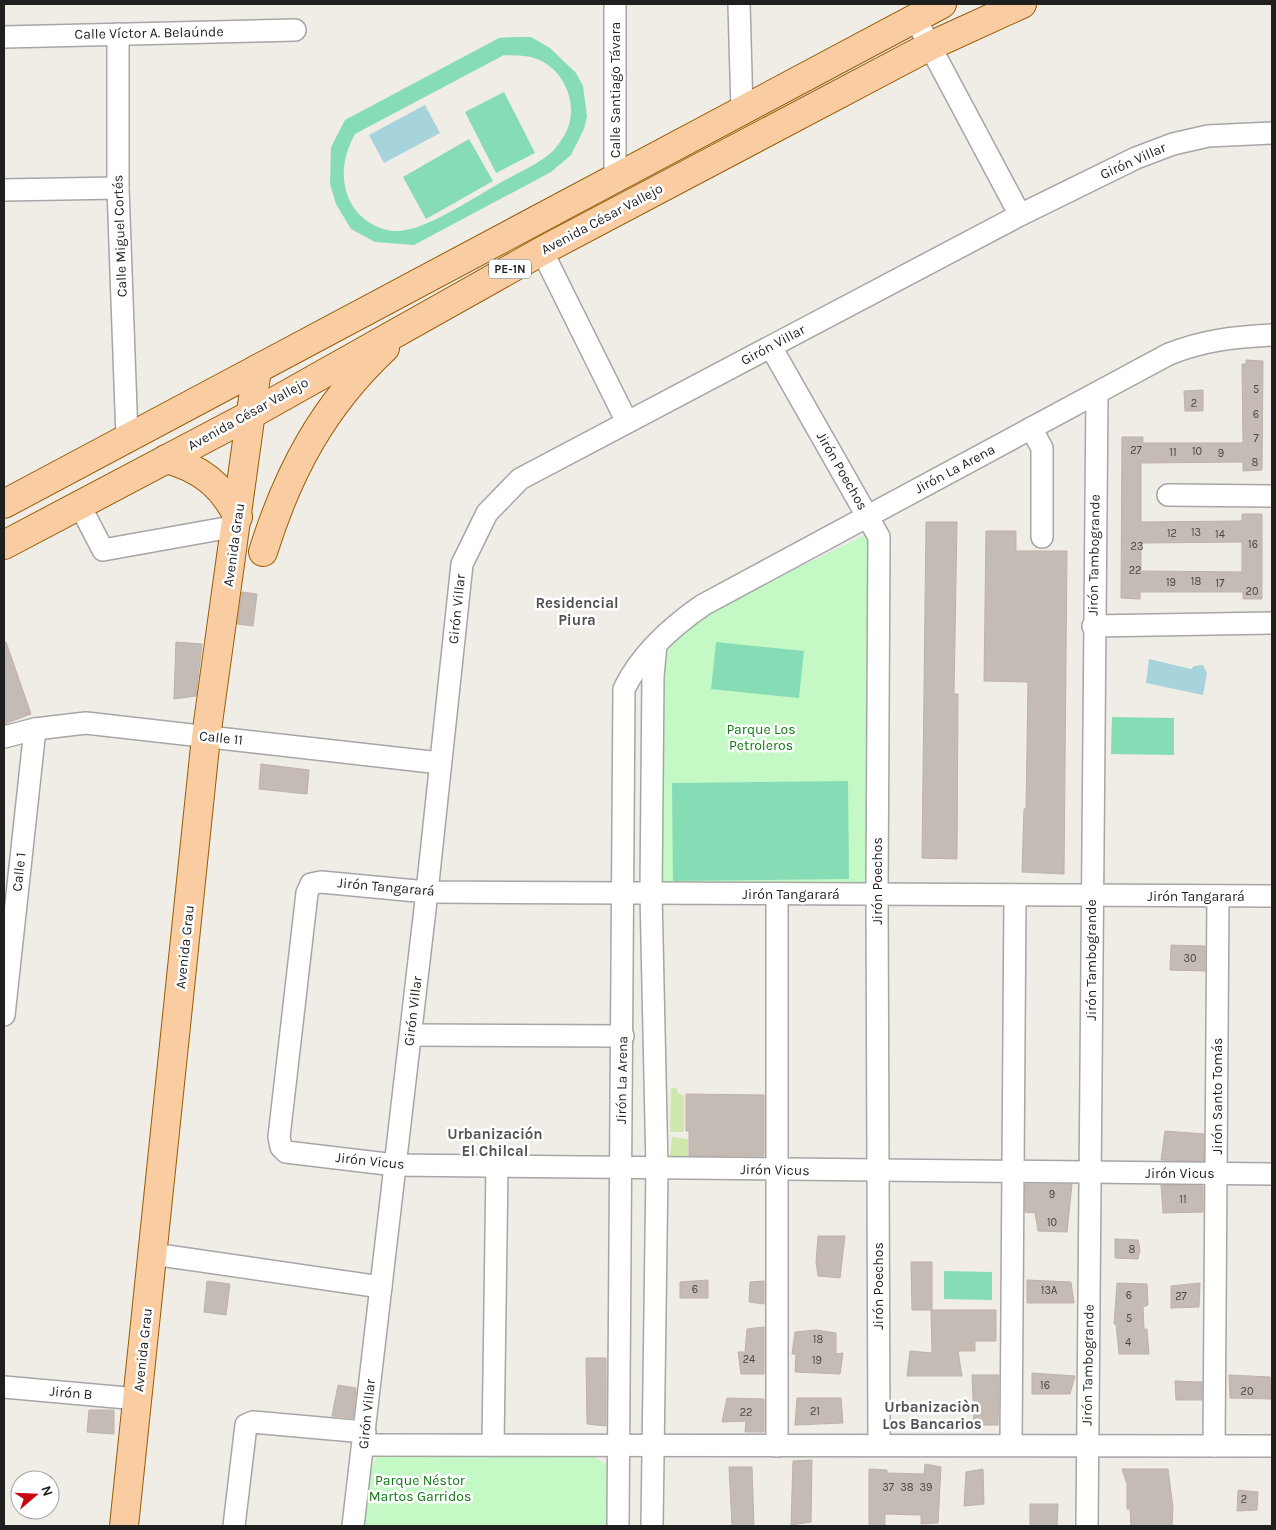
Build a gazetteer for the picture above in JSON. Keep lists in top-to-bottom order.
{
  "streets": {
    "main road": ["Avenida César Vallejo", "PE-1N", "Avenida Grau"],
    "street": [
      "Calle Víctor A. Belaúnde",
      "Calle Santiago Távara",
      "Girón Villar",
      "Calle Miguel Cortés",
      "Jirón La Arena",
      "Jirón Poechos",
      "Jirón Tambogrande",
      "Calle 11",
      "Calle 1",
      "Jirón Tangarará",
      "Jirón Santo Tomás",
      "Jirón Vicus",
      "Jirón B"
    ]
  },
  "crossings": [
    ["Calle Víctor A. Belaúnde", "Calle Miguel Cortés"],
    ["Calle Santiago Távara", "PE-1N"],
    ["Girón Villar", "Jirón Poechos"],
    ["Girón Villar", "Calle 11"],
    ["Girón Villar", "Jirón Tangarará"],
    ["Girón Villar", "Jirón Vicus"],
    ["Avenida César Vallejo", "Avenida Grau"],
    ["Calle Miguel Cortés", "PE-1N"],
    ["PE-1N", "Avenida Grau"],
    ["Jirón La Arena", "Jirón Poechos"],
    ["Jirón La Arena", "Jirón Tambogrande"],
    ["Jirón La Arena", "Jirón Tangarará"],
    ["Jirón La Arena", "Jirón Vicus"],
    ["Jirón Poechos", "Jirón Tangarará"],
    ["Jirón Poechos", "Jirón Vicus"],
    ["Avenida Grau", "Calle 11"],
    ["Avenida Grau", "Jirón B"],
    ["Jirón Tambogrande", "Jirón Tangarará"],
    ["Jirón Tambogrande", "Jirón Vicus"],
    ["Calle 11", "Calle 1"],
    ["Jirón Tangarará", "Jirón Santo Tomás"],
    ["Jirón Tangarará", "Jirón Vicus"],
    ["Jirón Santo Tomás", "Jirón Vicus"]
  ],
  "districts": ["Residencial Piura", "Urbanización El Chilcal", "Urbanizaciòn Los Bancarios"],
  "parks": ["Parque Los Petroleros", "Parque Néstor Martos Garridos"],
  "house_numbers": [
    "5",
    "2",
    "6",
    "7",
    "27",
    "10",
    "11",
    "9",
    "8",
    "13",
    "12",
    "14",
    "16",
    "23",
    "22",
    "18",
    "19",
    "17",
    "20",
    "30",
    "9",
    "11",
    "10",
    "8",
    "6",
    "13A",
    "6",
    "27",
    "5",
    "18",
    "4",
    "24",
    "19",
    "16",
    "20",
    "21",
    "22",
    "37",
    "38",
    "39",
    "2"
  ],
  "north": "right"
}
